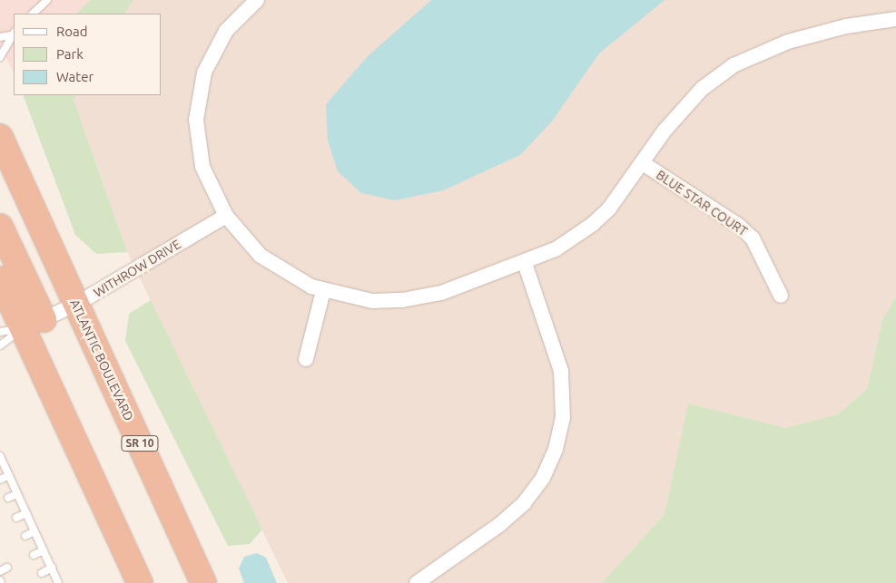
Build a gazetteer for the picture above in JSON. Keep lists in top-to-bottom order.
{
  "streets": {
    "highway": ["ATLANTIC BOULEVARD", "SR 10"],
    "street": ["BLUE STAR COURT", "WITHROW DRIVE"]
  },
  "crossings": [
    ["WITHROW DRIVE", "ATLANTIC BOULEVARD"]
  ],
  "legend": ["Road", "Park", "Water"]
}
